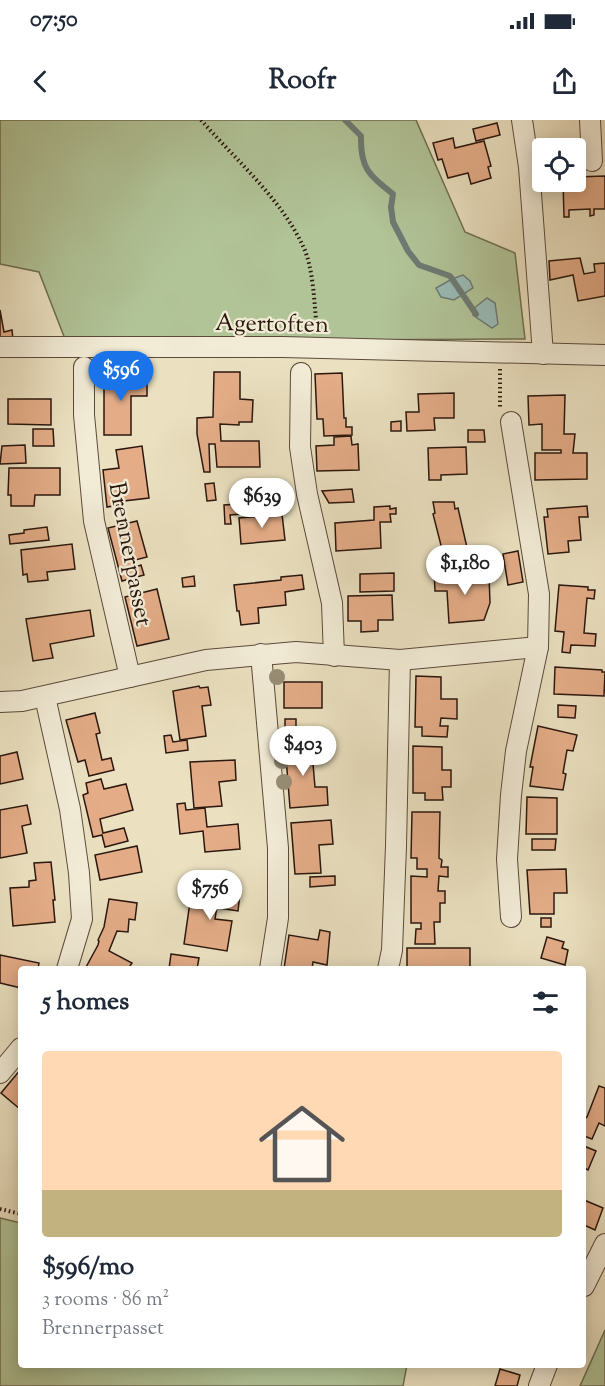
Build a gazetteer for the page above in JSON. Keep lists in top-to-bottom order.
{
  "streets": {
    "street": ["Agertoften", "Brennerpasset"]
  },
  "page": {
    "status": "07:50",
    "header": "Roofr",
    "price": [
      "$596",
      "$639",
      "$1,180",
      "$403",
      "$756"
    ],
    "heading": "5 homes",
    "list": [
      {
        "name": "$596/mo",
        "note": "3 rooms · 86 m² · Brennerpasset"
      }
    ]
  }
}
